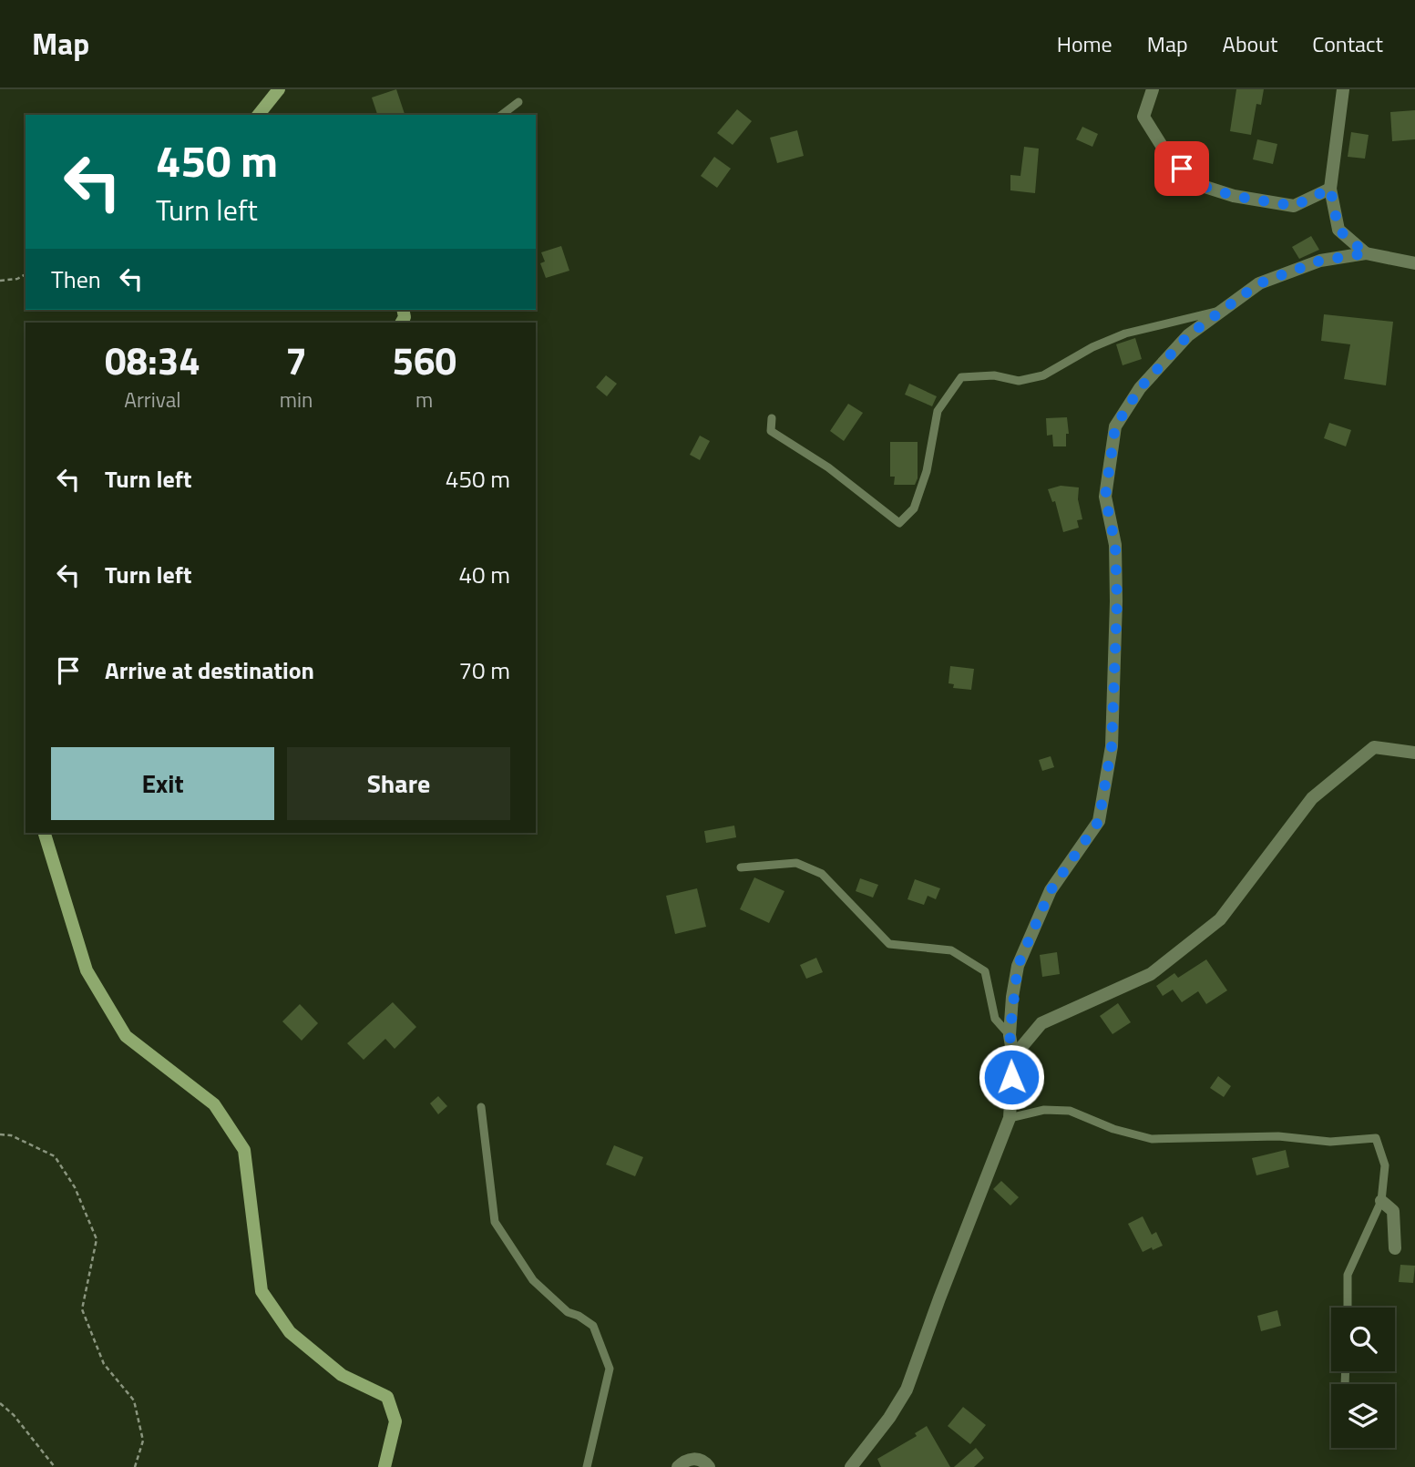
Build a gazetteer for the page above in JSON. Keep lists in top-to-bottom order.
{
  "page": {
    "header": "Map",
    "nav": [
      "Home",
      "Map",
      "About",
      "Contact"
    ],
    "turn": ["450 m", "Turn left"],
    "then": "Then",
    "eta": [
      "08:34",
      "Arrival",
      "7",
      "min",
      "560",
      "m"
    ],
    "list": [
      {
        "name": "Turn left",
        "value": "450 m"
      },
      {
        "name": "Turn left",
        "value": "40 m"
      },
      {
        "name": "Arrive at destination",
        "value": "70 m"
      }
    ],
    "buttons": ["Exit", "Share"]
  }
}
